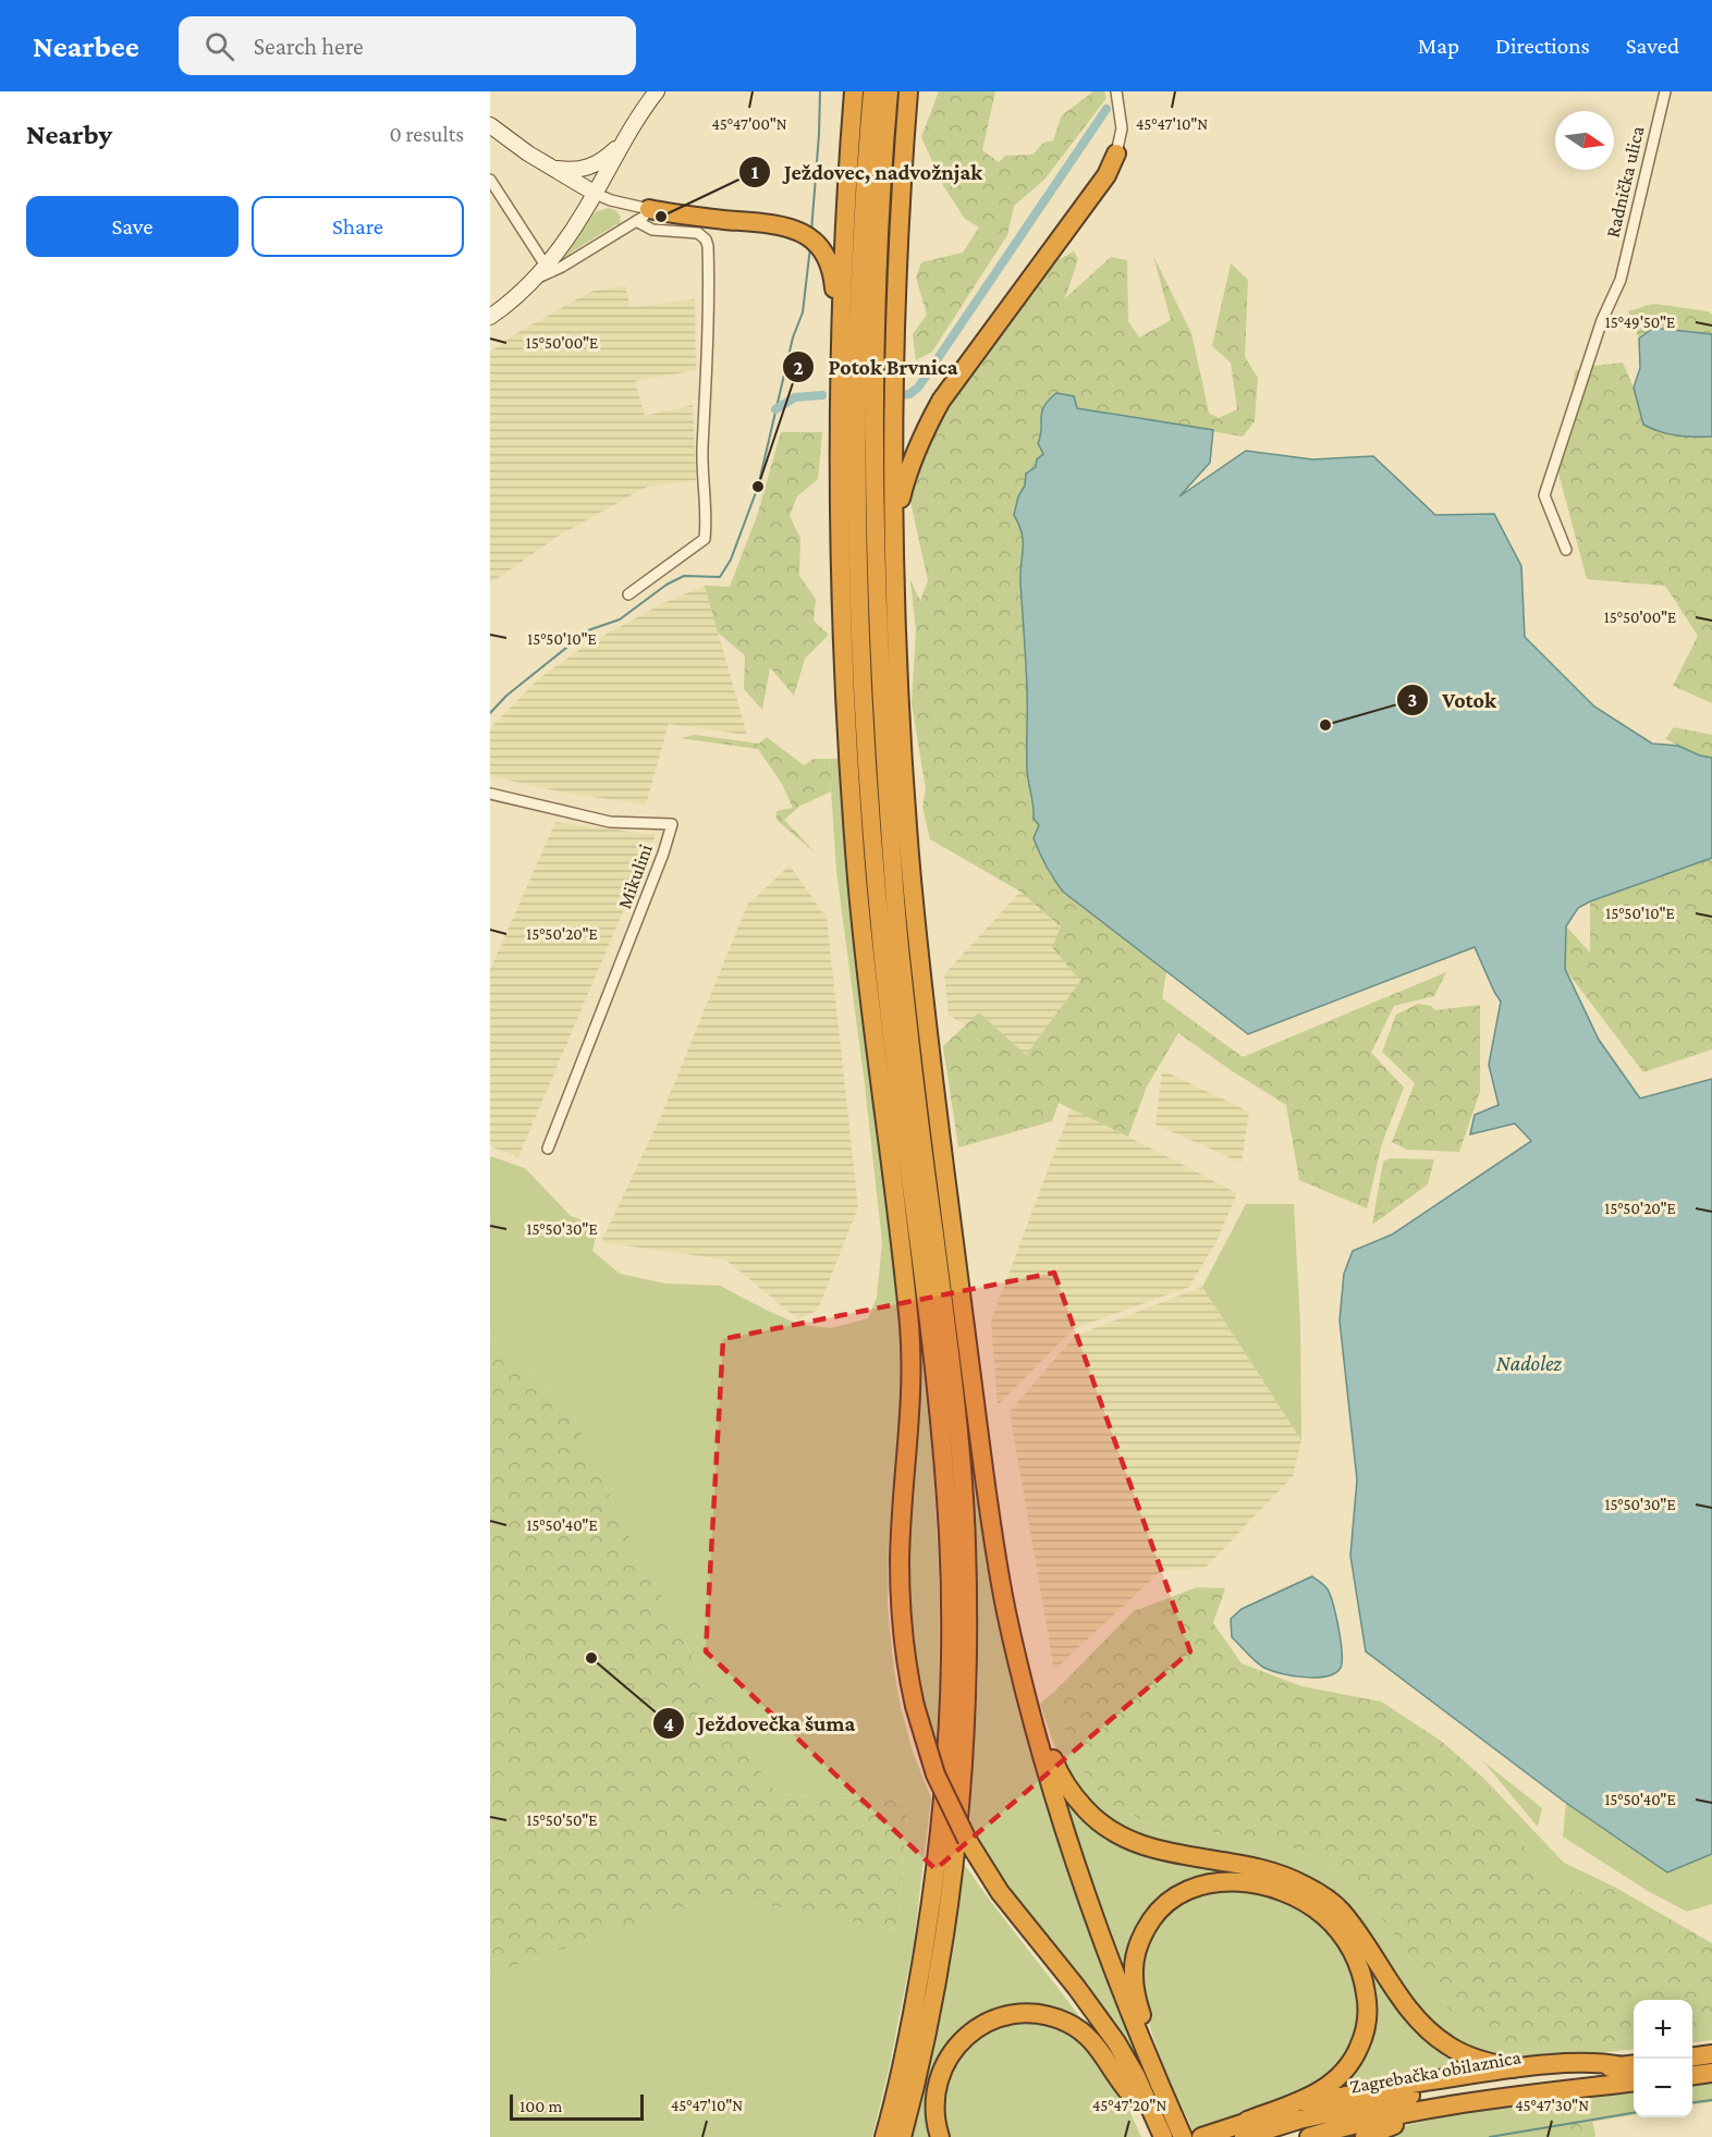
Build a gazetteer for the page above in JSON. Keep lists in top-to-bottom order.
{
  "streets": {
    "highway": ["Zagrebačka obilaznica"],
    "street": ["Radnička ulica", "Mikulini"]
  },
  "water": ["Nadolez"],
  "places": [
    "Ježdovec, nadvožnjak",
    "Potok Brvnica",
    "Votok",
    "Ježdovečka šuma"
  ],
  "scale_bar": "100 m",
  "north": "right",
  "page": {
    "header": "Nearbee",
    "search": "Search here",
    "nav": ["Map", "Directions", "Saved"],
    "heading": ["Nearby", "0 results"],
    "buttons": ["Save", "Share"],
    "map_buttons": ["+", "−"],
    "scale": "100 m"
  },
  "coordinates": [
    "45°47'00\"N",
    "45°47'10\"N",
    "15°49'50\"E",
    "15°50'00\"E",
    "15°50'10\"E",
    "15°50'20\"E",
    "15°50'30\"E",
    "15°50'40\"E",
    "15°50'50\"E",
    "45°47'20\"N",
    "45°47'30\"N"
  ]
}
